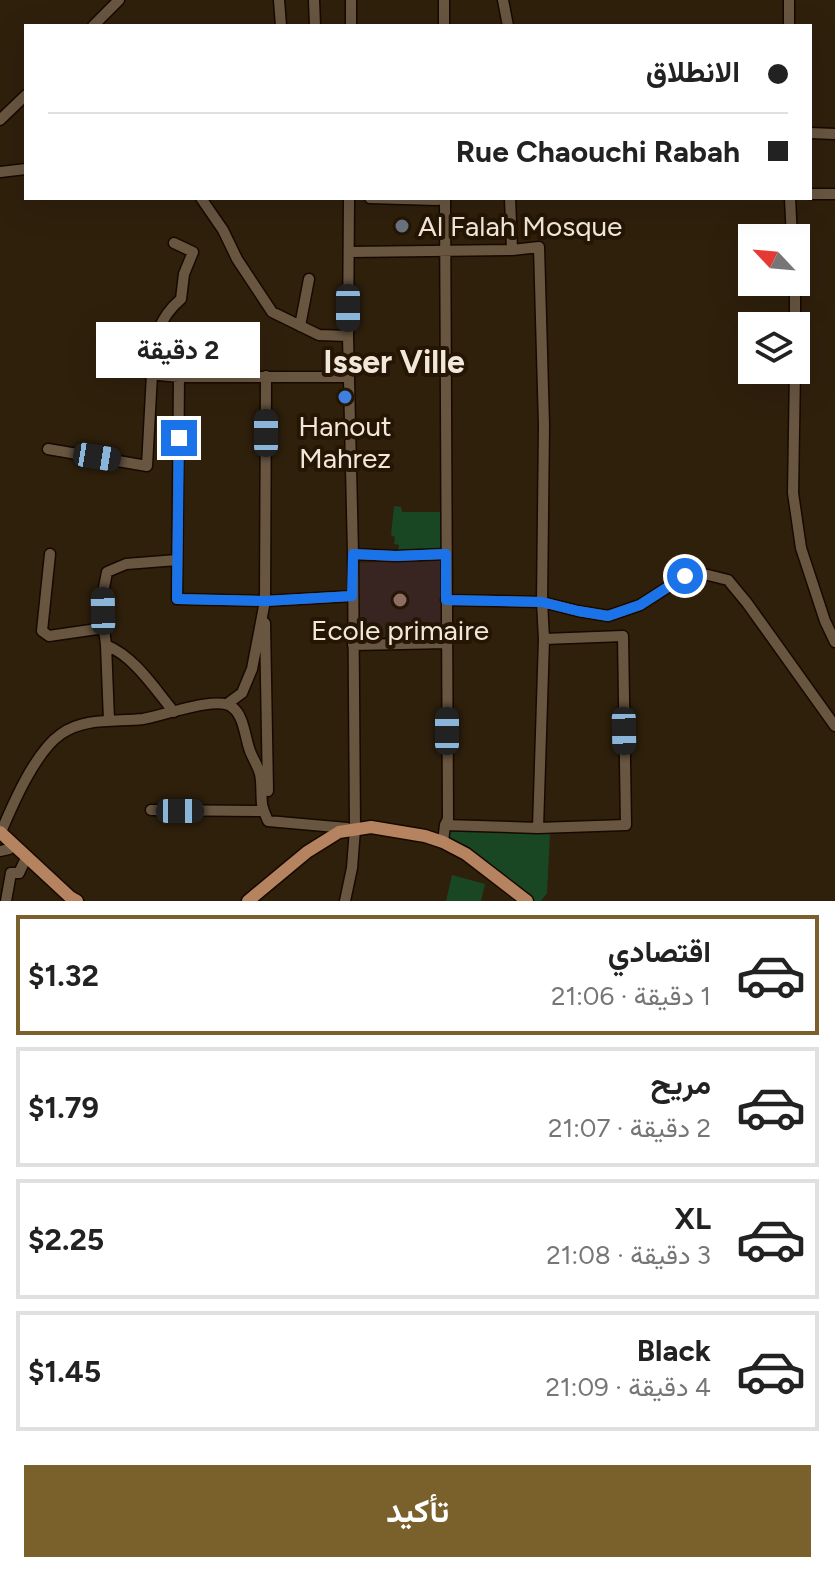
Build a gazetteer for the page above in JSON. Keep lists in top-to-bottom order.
{
  "districts": ["Isser Ville"],
  "places": ["Al Falah Mosque", "Hanout Mahrez", "Ecole primaire"],
  "north": "top left",
  "page": {
    "banner": ["الانطلاق", "Rue Chaouchi Rabah"],
    "bubble": "2 دقيقة",
    "list": [
      {
        "name": "اقتصادي",
        "note": "1 دقيقة · 21:06",
        "value": "$1.32"
      },
      {
        "name": "مريح",
        "note": "2 دقيقة · 21:07",
        "value": "$1.79"
      },
      {
        "name": "XL",
        "note": "3 دقيقة · 21:08",
        "value": "$2.25"
      },
      {
        "name": "Black",
        "note": "4 دقيقة · 21:09",
        "value": "$1.45"
      }
    ],
    "buttons": "تأكيد"
  }
}
